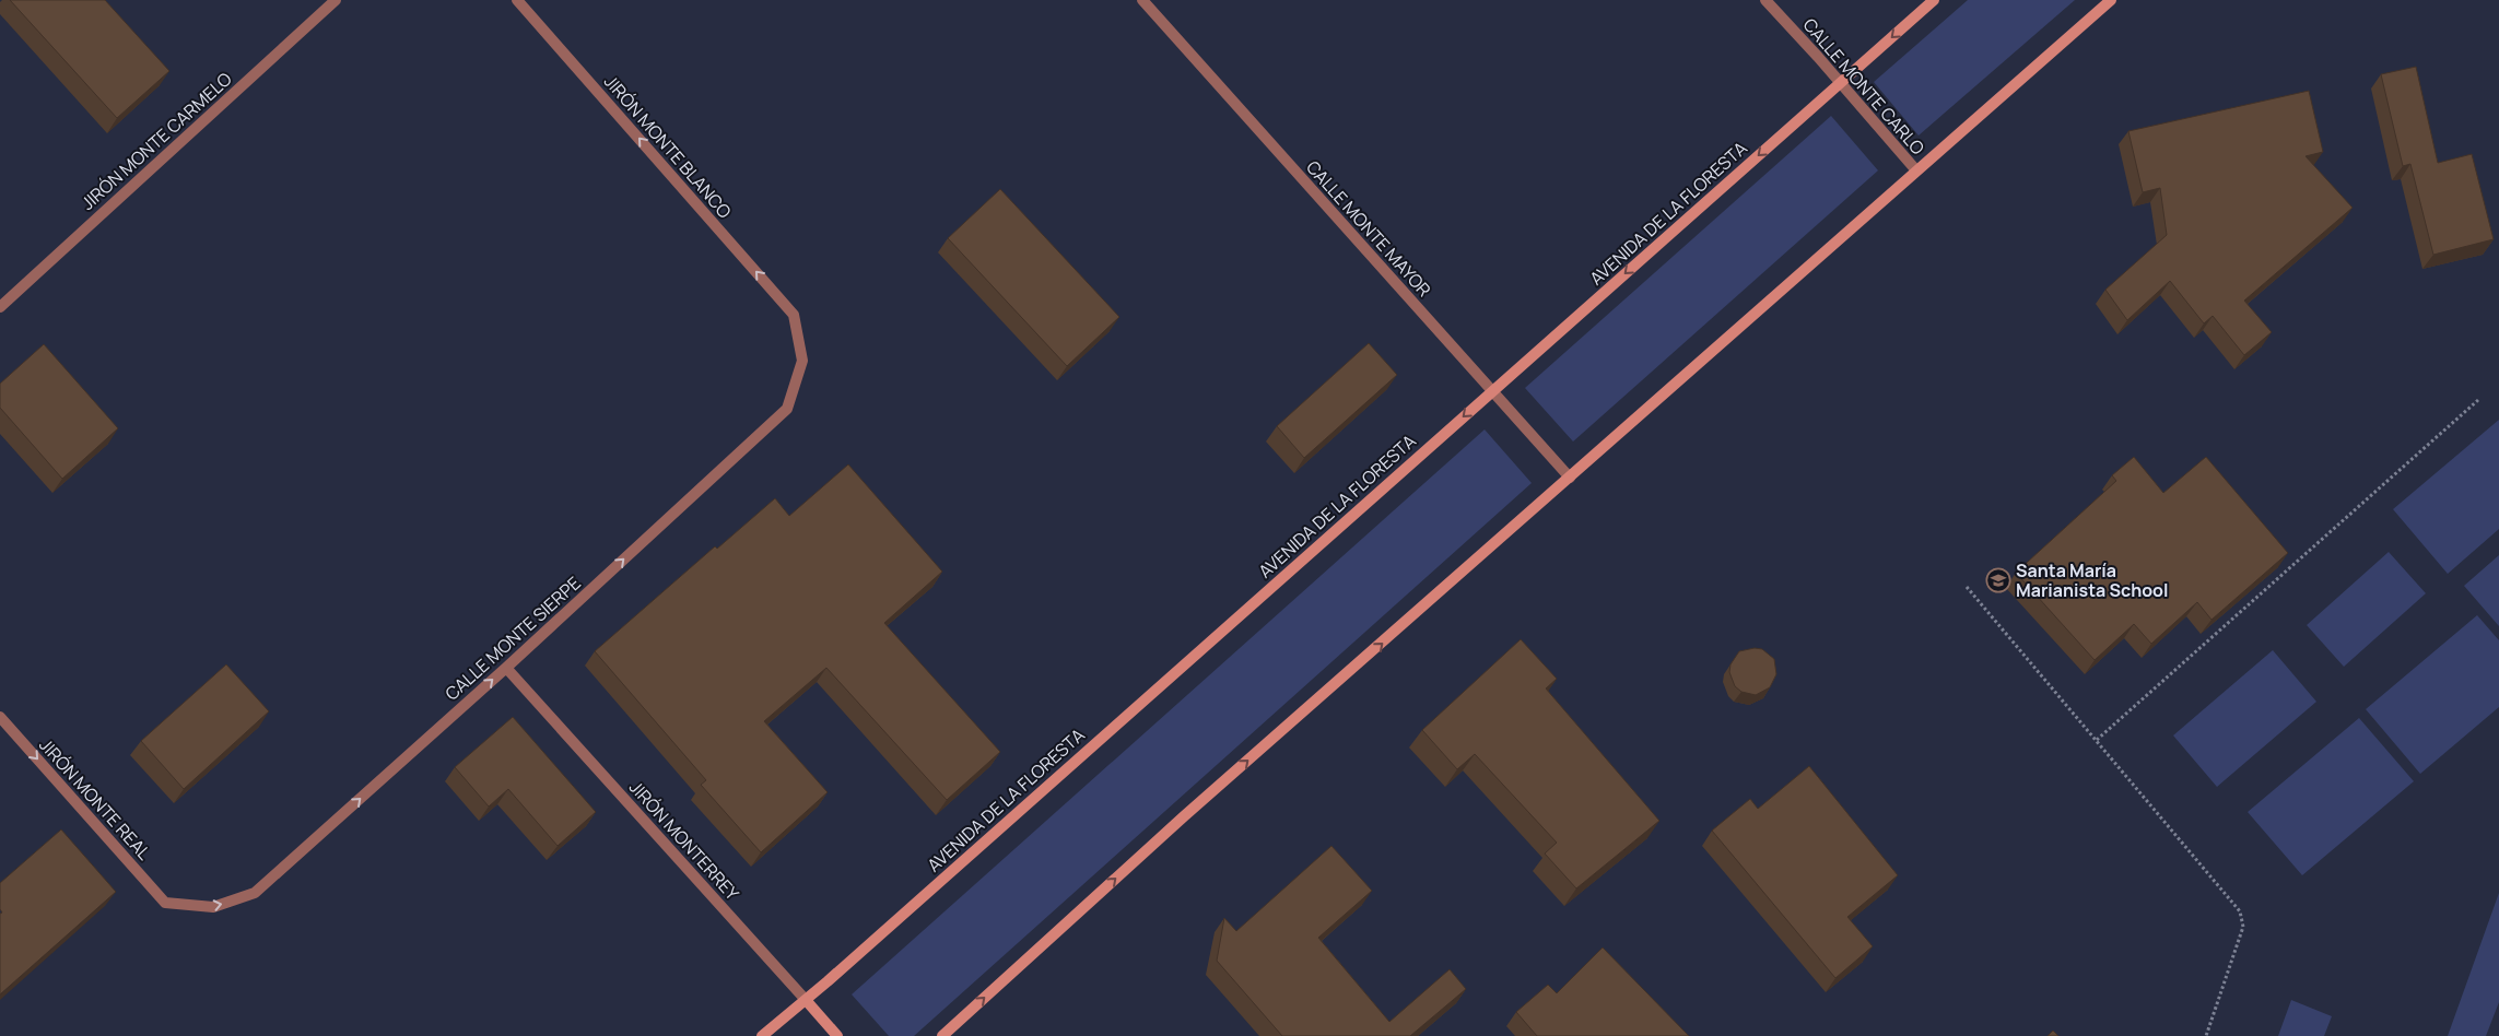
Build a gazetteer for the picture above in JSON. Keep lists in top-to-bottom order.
{
  "streets": {
    "street": [
      "CALLE MONTE CARLO",
      "JIRÓN MONTE CARMELO",
      "JIRÓN MONTE BLANCO",
      "AVENIDA DE LA FLORESTA",
      "CALLE MONTE MAYOR",
      "CALLE MONTE SIERPE",
      "JIRÓN MONTE REAL",
      "JIRÓN MONTERREY"
    ]
  },
  "crossings": [
    ["CALLE MONTE CARLO", "AVENIDA DE LA FLORESTA"],
    ["JIRÓN MONTE BLANCO", "CALLE MONTE SIERPE"],
    ["AVENIDA DE LA FLORESTA", "CALLE MONTE MAYOR"],
    ["AVENIDA DE LA FLORESTA", "JIRÓN MONTERREY"],
    ["CALLE MONTE SIERPE", "JIRÓN MONTE REAL"],
    ["CALLE MONTE SIERPE", "JIRÓN MONTERREY"]
  ],
  "one_way": [
    "JIRÓN MONTE BLANCO",
    "AVENIDA DE LA FLORESTA",
    "CALLE MONTE SIERPE",
    "JIRÓN MONTE REAL"
  ],
  "places": {
    "school or university": ["Santa María Marianista School"]
  }
}
